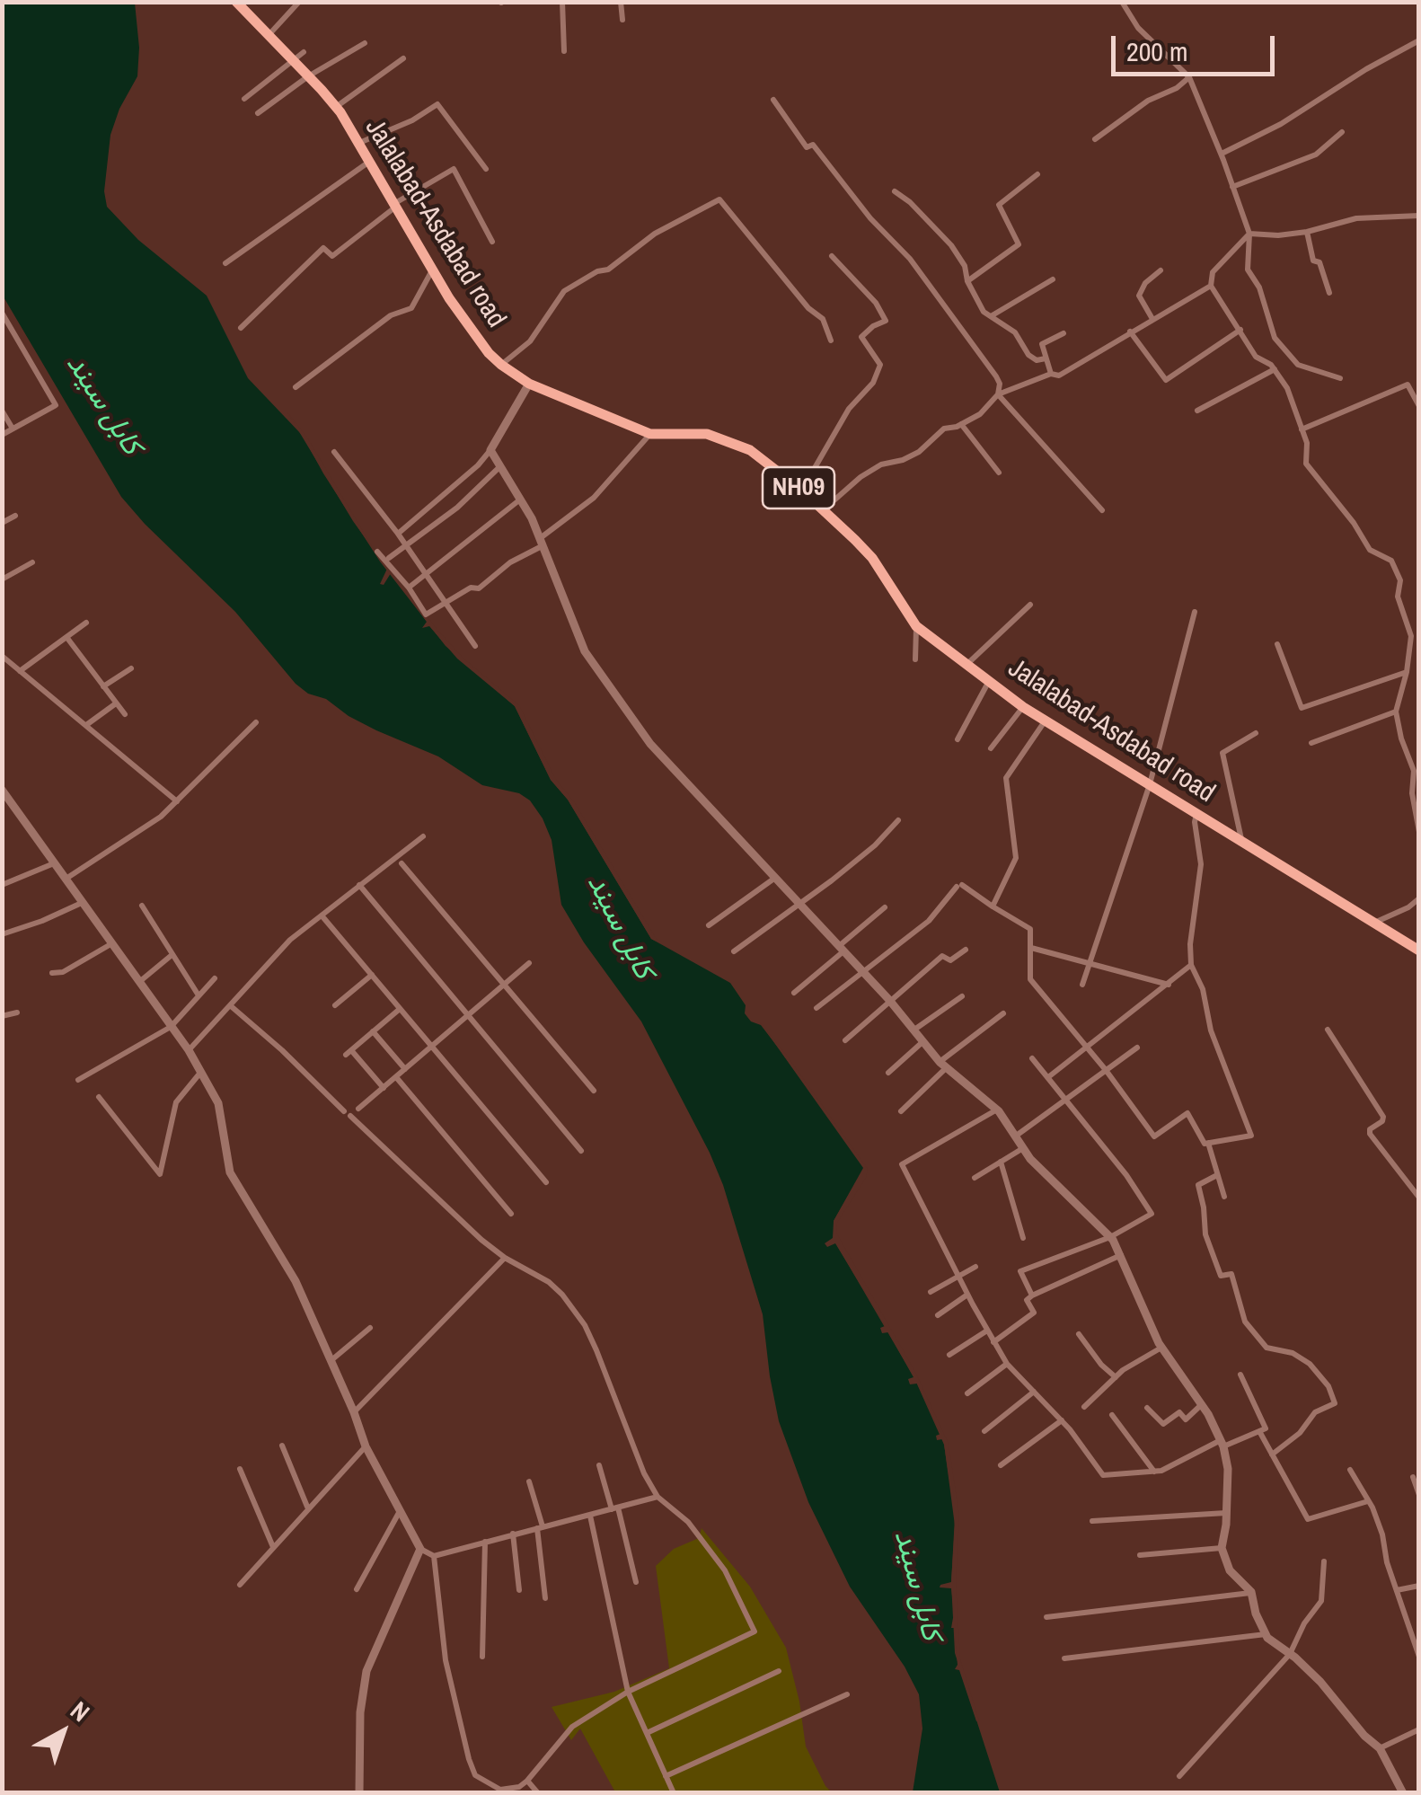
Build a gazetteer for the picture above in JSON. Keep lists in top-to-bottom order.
{
  "streets": {
    "main road": ["Jalalabad-Asdabad road", "NH09"]
  },
  "water": ["کابل سيند"],
  "scale_bar": "200 m",
  "north": "top right"
}
